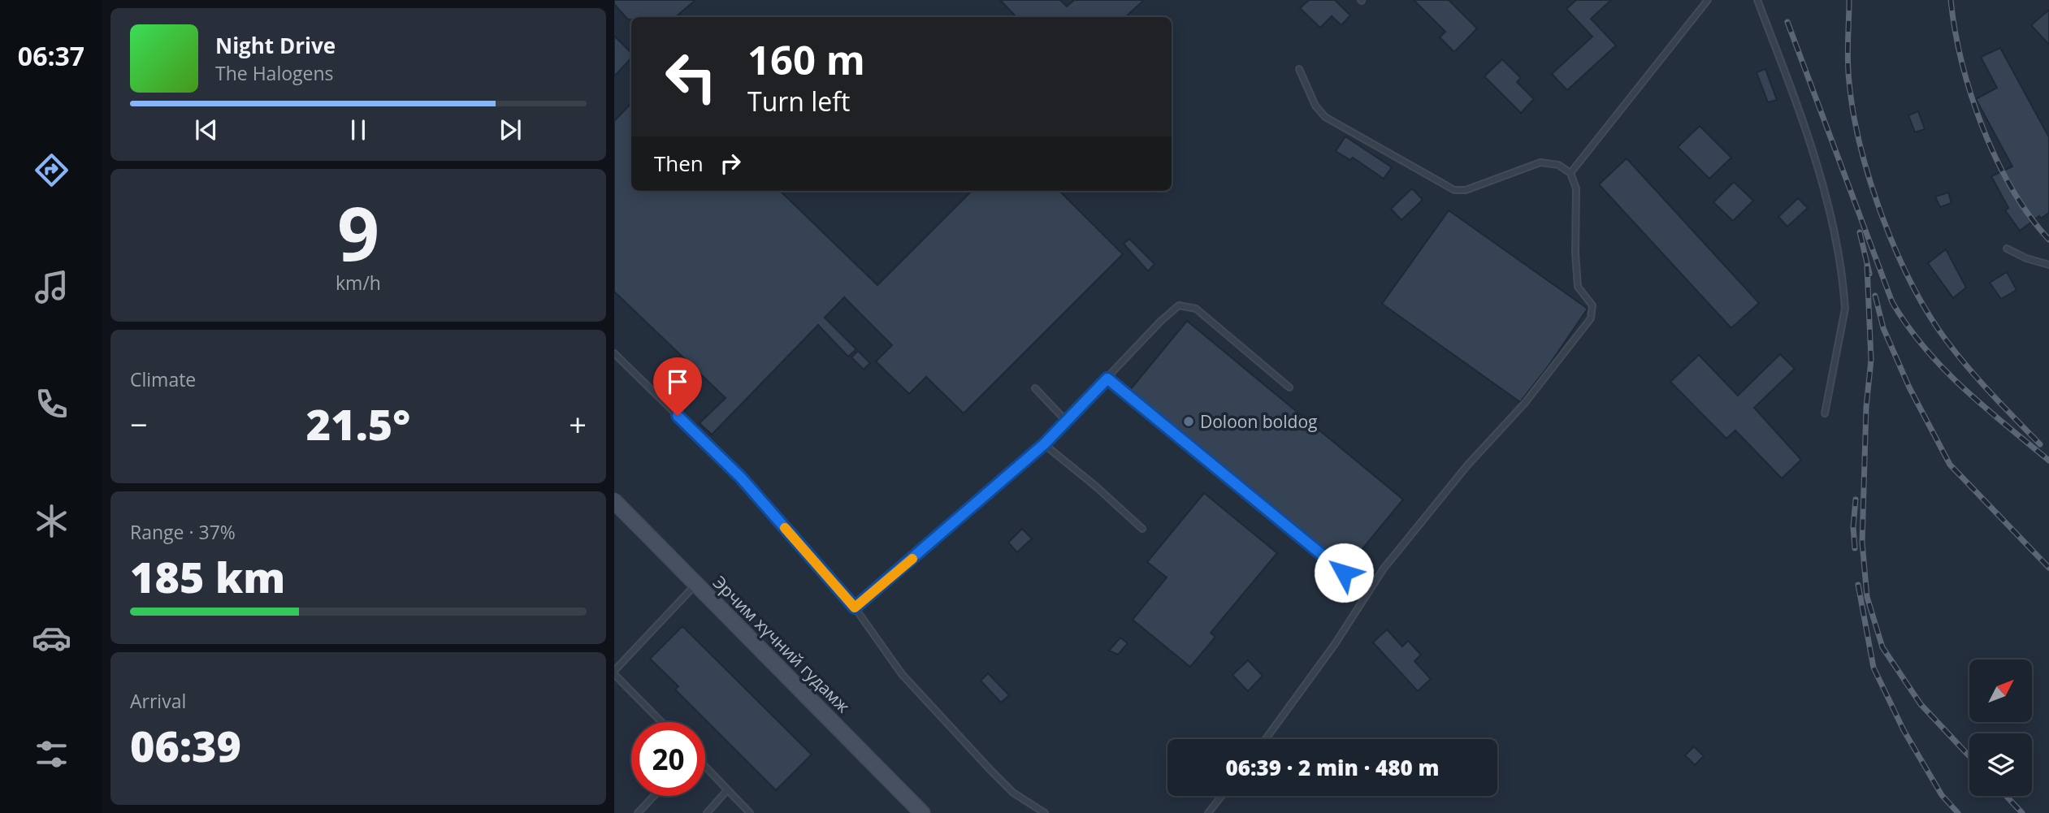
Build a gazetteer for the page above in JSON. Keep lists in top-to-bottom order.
{
  "streets": {
    "main road": ["Эрчим хүчний гудамж"]
  },
  "places": ["Doloon boldog"],
  "north": "top right",
  "page": {
    "tabs": "06:37",
    "turn": ["160 m", "Turn left"],
    "song": ["Night Drive", "The Halogens"],
    "then": "Then",
    "tile": [
      ["9", "km/h"],
      "Climate",
      ["Range · 37%", "185 km"],
      ["Arrival", "06:39"]
    ],
    "heat": ["−", "21.5°", "+"],
    "limit": "20",
    "trip": "06:39 · 2 min · 480 m"
  }
}
